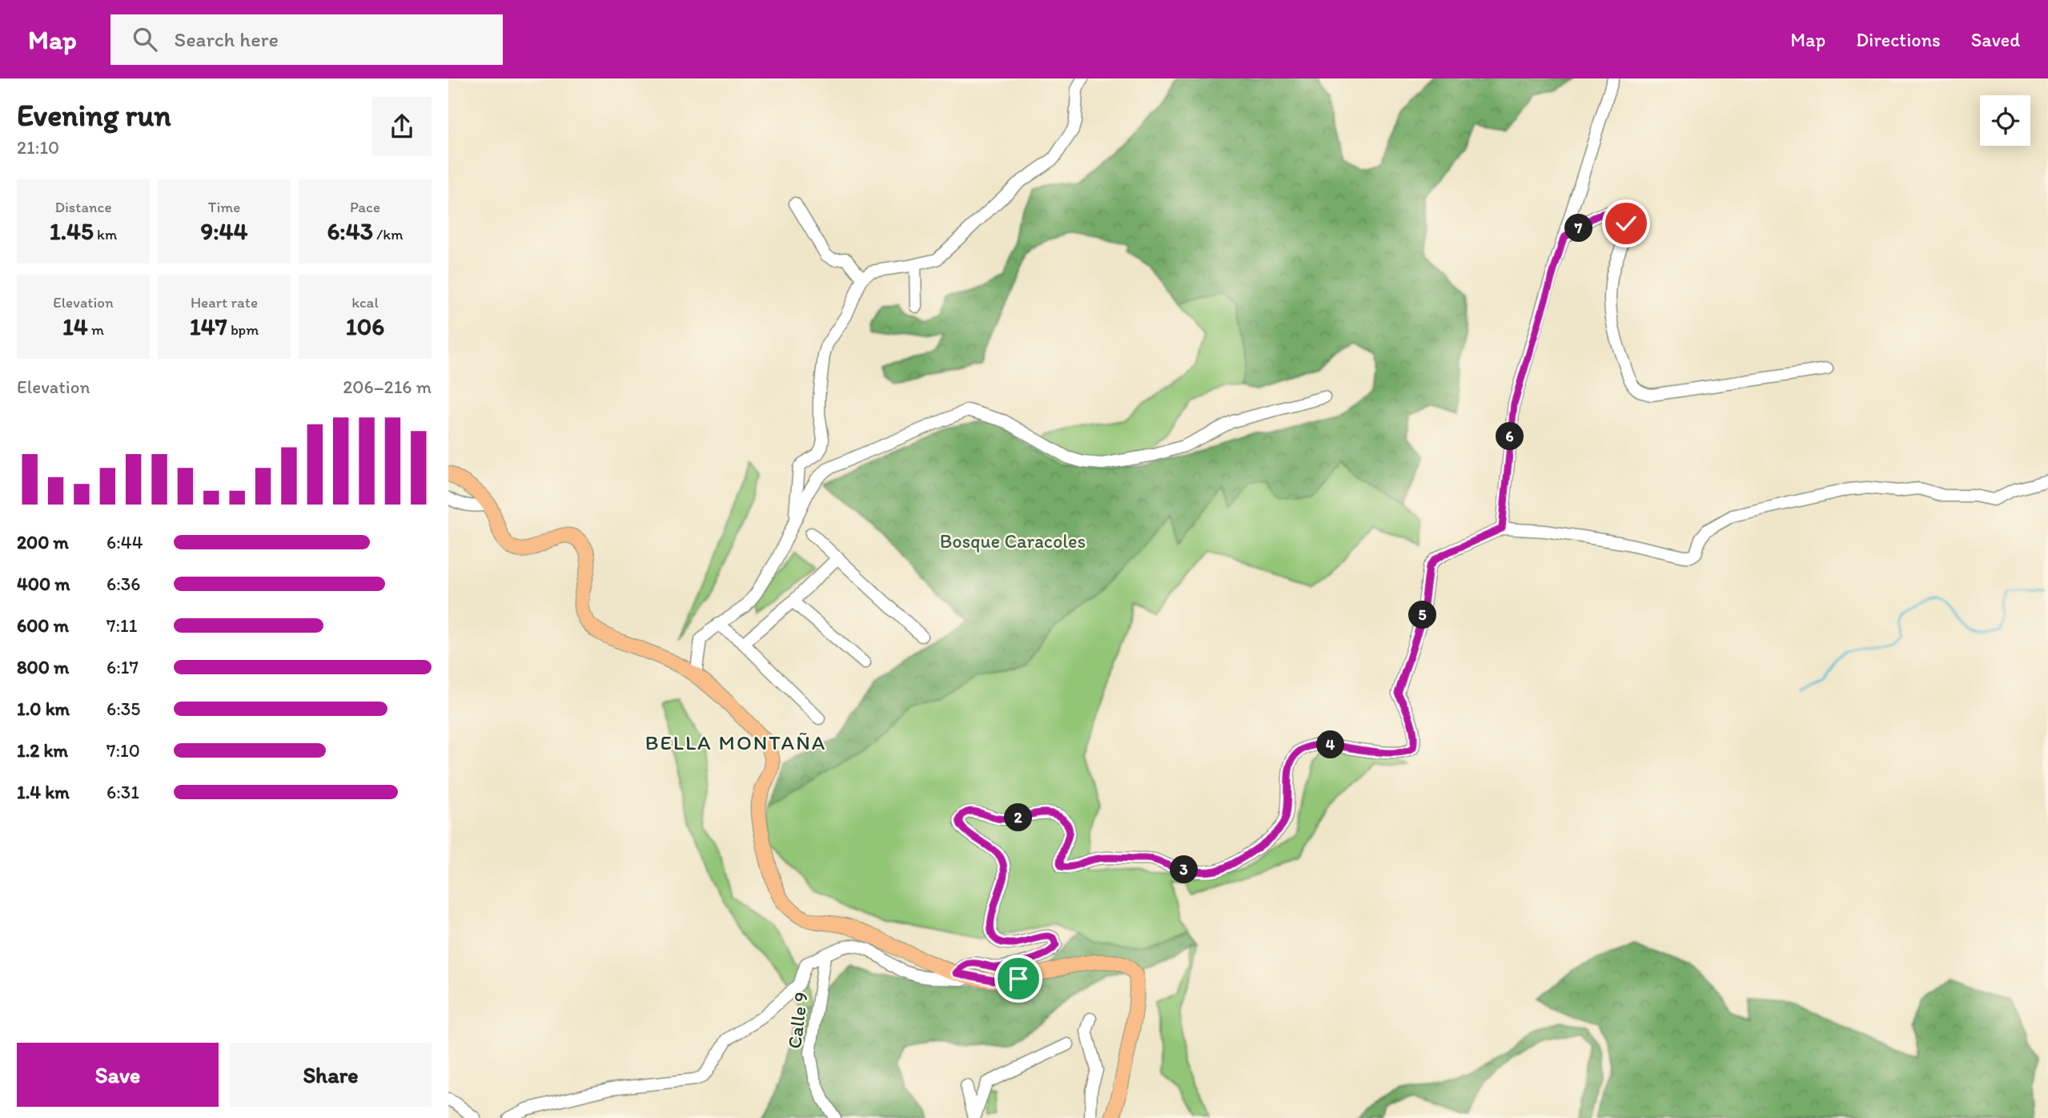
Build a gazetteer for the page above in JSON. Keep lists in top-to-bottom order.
{
  "streets": {
    "street": ["Calle 9"]
  },
  "districts": ["BELLA MONTAÑA"],
  "parks": ["Bosque Caracoles"],
  "page": {
    "header": "Map",
    "search": "Search here",
    "nav": ["Map", "Directions", "Saved"],
    "heading": ["Evening run", "21:10"],
    "stats": [
      ["Distance", "1.45 km"],
      ["Time", "9:44"],
      ["Pace", "6:43 /km"],
      ["Elevation", "14 m"],
      ["Heart rate", "147 bpm"],
      ["kcal", "106"]
    ],
    "pins": [
      "7",
      "6",
      "5",
      "4",
      "2",
      "3"
    ],
    "chart": ["Elevation", "206–216 m"],
    "list": [
      {
        "name": "200 m",
        "note": "6:44"
      },
      {
        "name": "400 m",
        "note": "6:36"
      },
      {
        "name": "600 m",
        "note": "7:11"
      },
      {
        "name": "800 m",
        "note": "6:17"
      },
      {
        "name": "1.0 km",
        "note": "6:35"
      },
      {
        "name": "1.2 km",
        "note": "7:10"
      },
      {
        "name": "1.4 km",
        "note": "6:31"
      }
    ],
    "buttons": ["Save", "Share"]
  }
}
